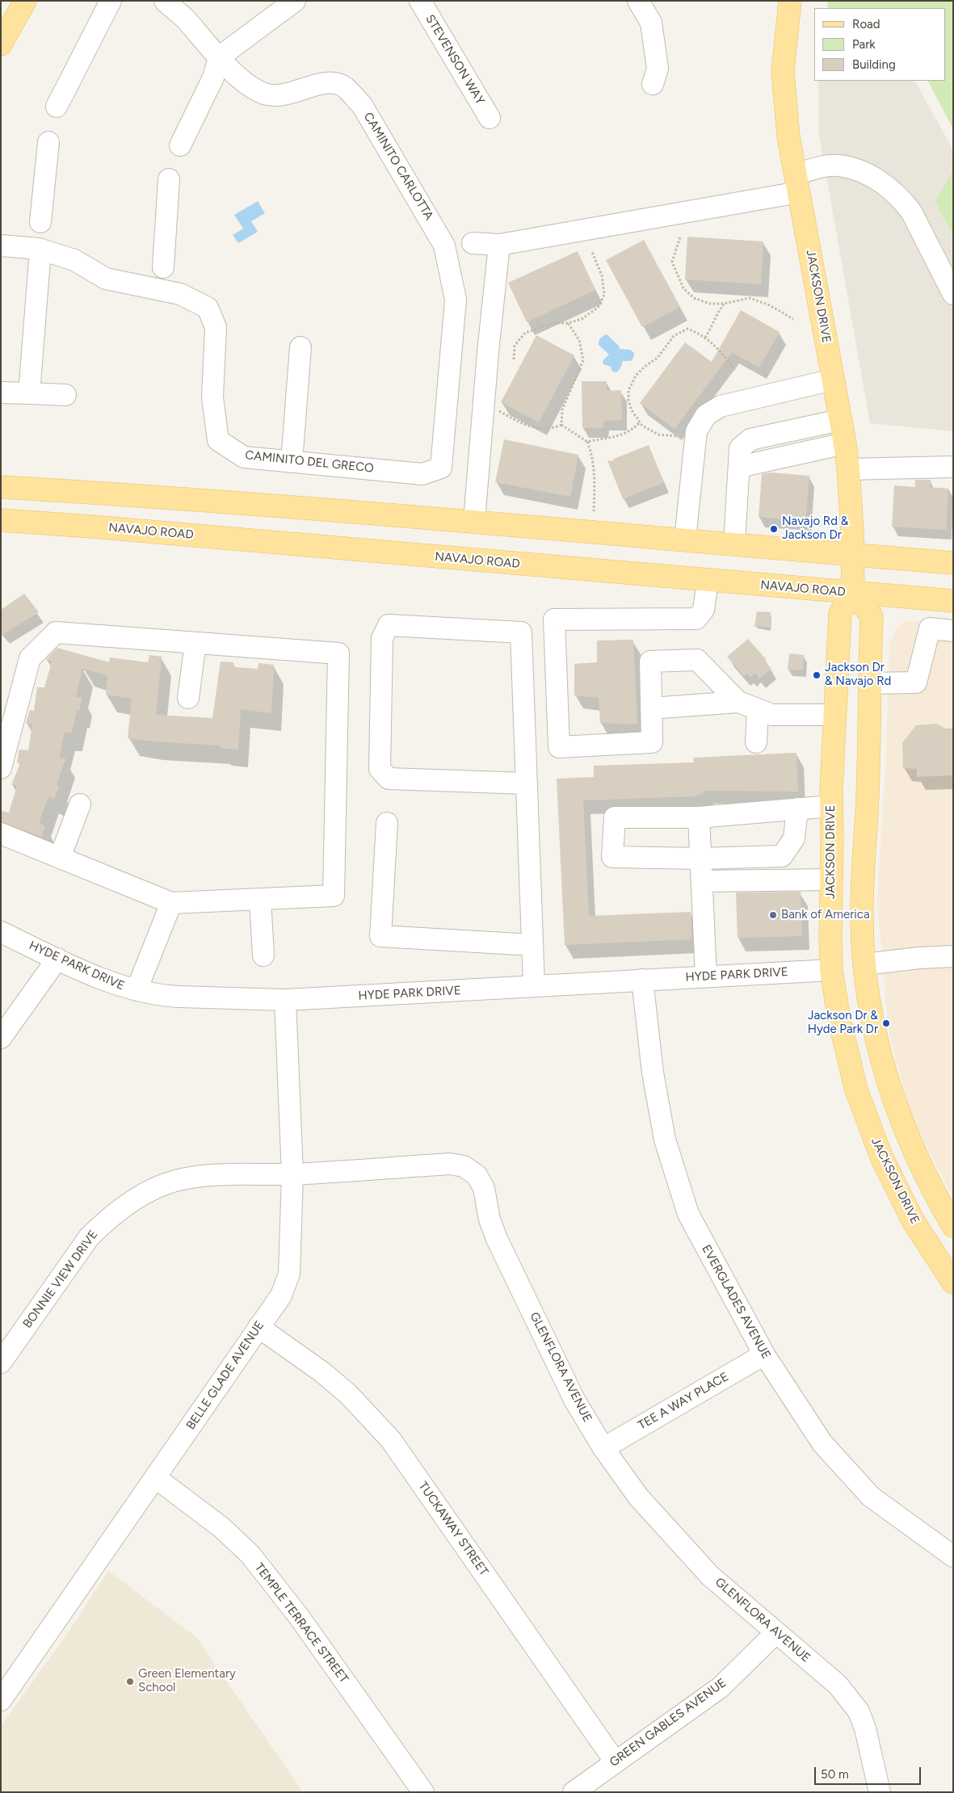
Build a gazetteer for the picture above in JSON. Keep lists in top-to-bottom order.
{
  "streets": {
    "main road": ["JACKSON DRIVE", "NAVAJO ROAD"],
    "street": [
      "STEVENSON WAY",
      "CAMINITO CARLOTTA",
      "CAMINITO DEL GRECO",
      "HYDE PARK DRIVE",
      "BONNIE VIEW DRIVE",
      "EVERGLADES AVENUE",
      "GLENFLORA AVENUE",
      "BELLE GLADE AVENUE",
      "TEE A WAY PLACE",
      "TUCKAWAY STREET",
      "TEMPLE TERRACE STREET",
      "GREEN GABLES AVENUE"
    ]
  },
  "crossings": [
    ["CAMINITO CARLOTTA", "CAMINITO DEL GRECO"],
    ["JACKSON DRIVE", "NAVAJO ROAD"],
    ["JACKSON DRIVE", "HYDE PARK DRIVE"],
    ["HYDE PARK DRIVE", "EVERGLADES AVENUE"],
    ["HYDE PARK DRIVE", "BELLE GLADE AVENUE"],
    ["BONNIE VIEW DRIVE", "GLENFLORA AVENUE"],
    ["BONNIE VIEW DRIVE", "BELLE GLADE AVENUE"],
    ["EVERGLADES AVENUE", "TEE A WAY PLACE"],
    ["GLENFLORA AVENUE", "BELLE GLADE AVENUE"],
    ["GLENFLORA AVENUE", "TEE A WAY PLACE"],
    ["GLENFLORA AVENUE", "GREEN GABLES AVENUE"],
    ["BELLE GLADE AVENUE", "TUCKAWAY STREET"],
    ["BELLE GLADE AVENUE", "TEMPLE TERRACE STREET"],
    ["TUCKAWAY STREET", "GREEN GABLES AVENUE"]
  ],
  "places": [
    "Navajo Rd & Jackson Dr",
    "Jackson Dr & Navajo Rd",
    "Bank of America",
    "Jackson Dr & Hyde Park Dr",
    "Green Elementary School"
  ],
  "legend": ["Road", "Park", "Building"],
  "scale_bar": "50 m"
}
